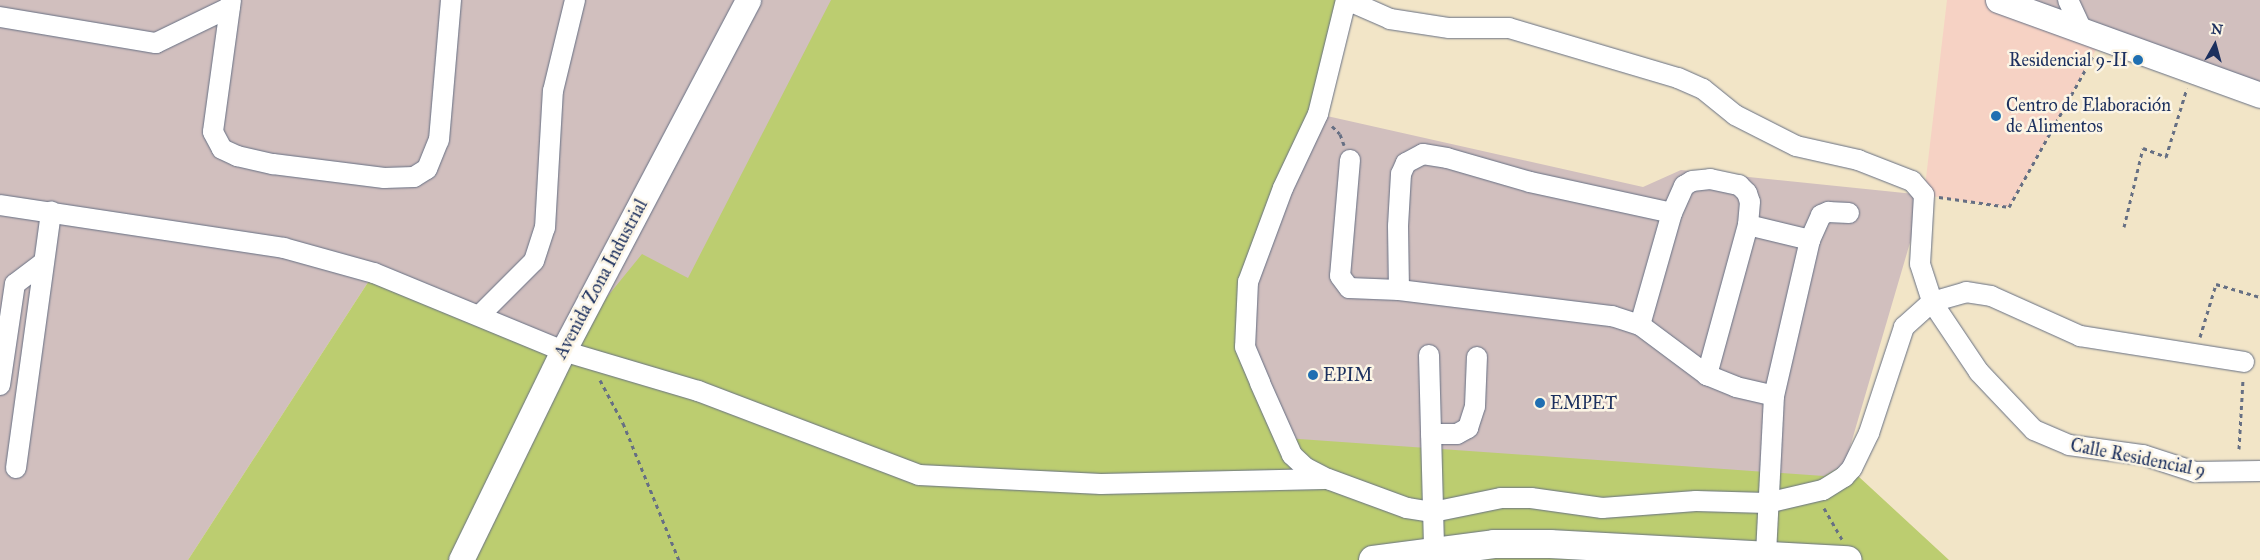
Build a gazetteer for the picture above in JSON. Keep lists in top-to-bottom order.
{
  "streets": {
    "main road": ["Avenida Zona Industrial"],
    "street": ["Calle Residencial 9"]
  },
  "places": [
    "Residencial 9-II",
    "Centro de Elaboración de Alimentos",
    "EPIM",
    "EMPET"
  ],
  "north": "top"
}
